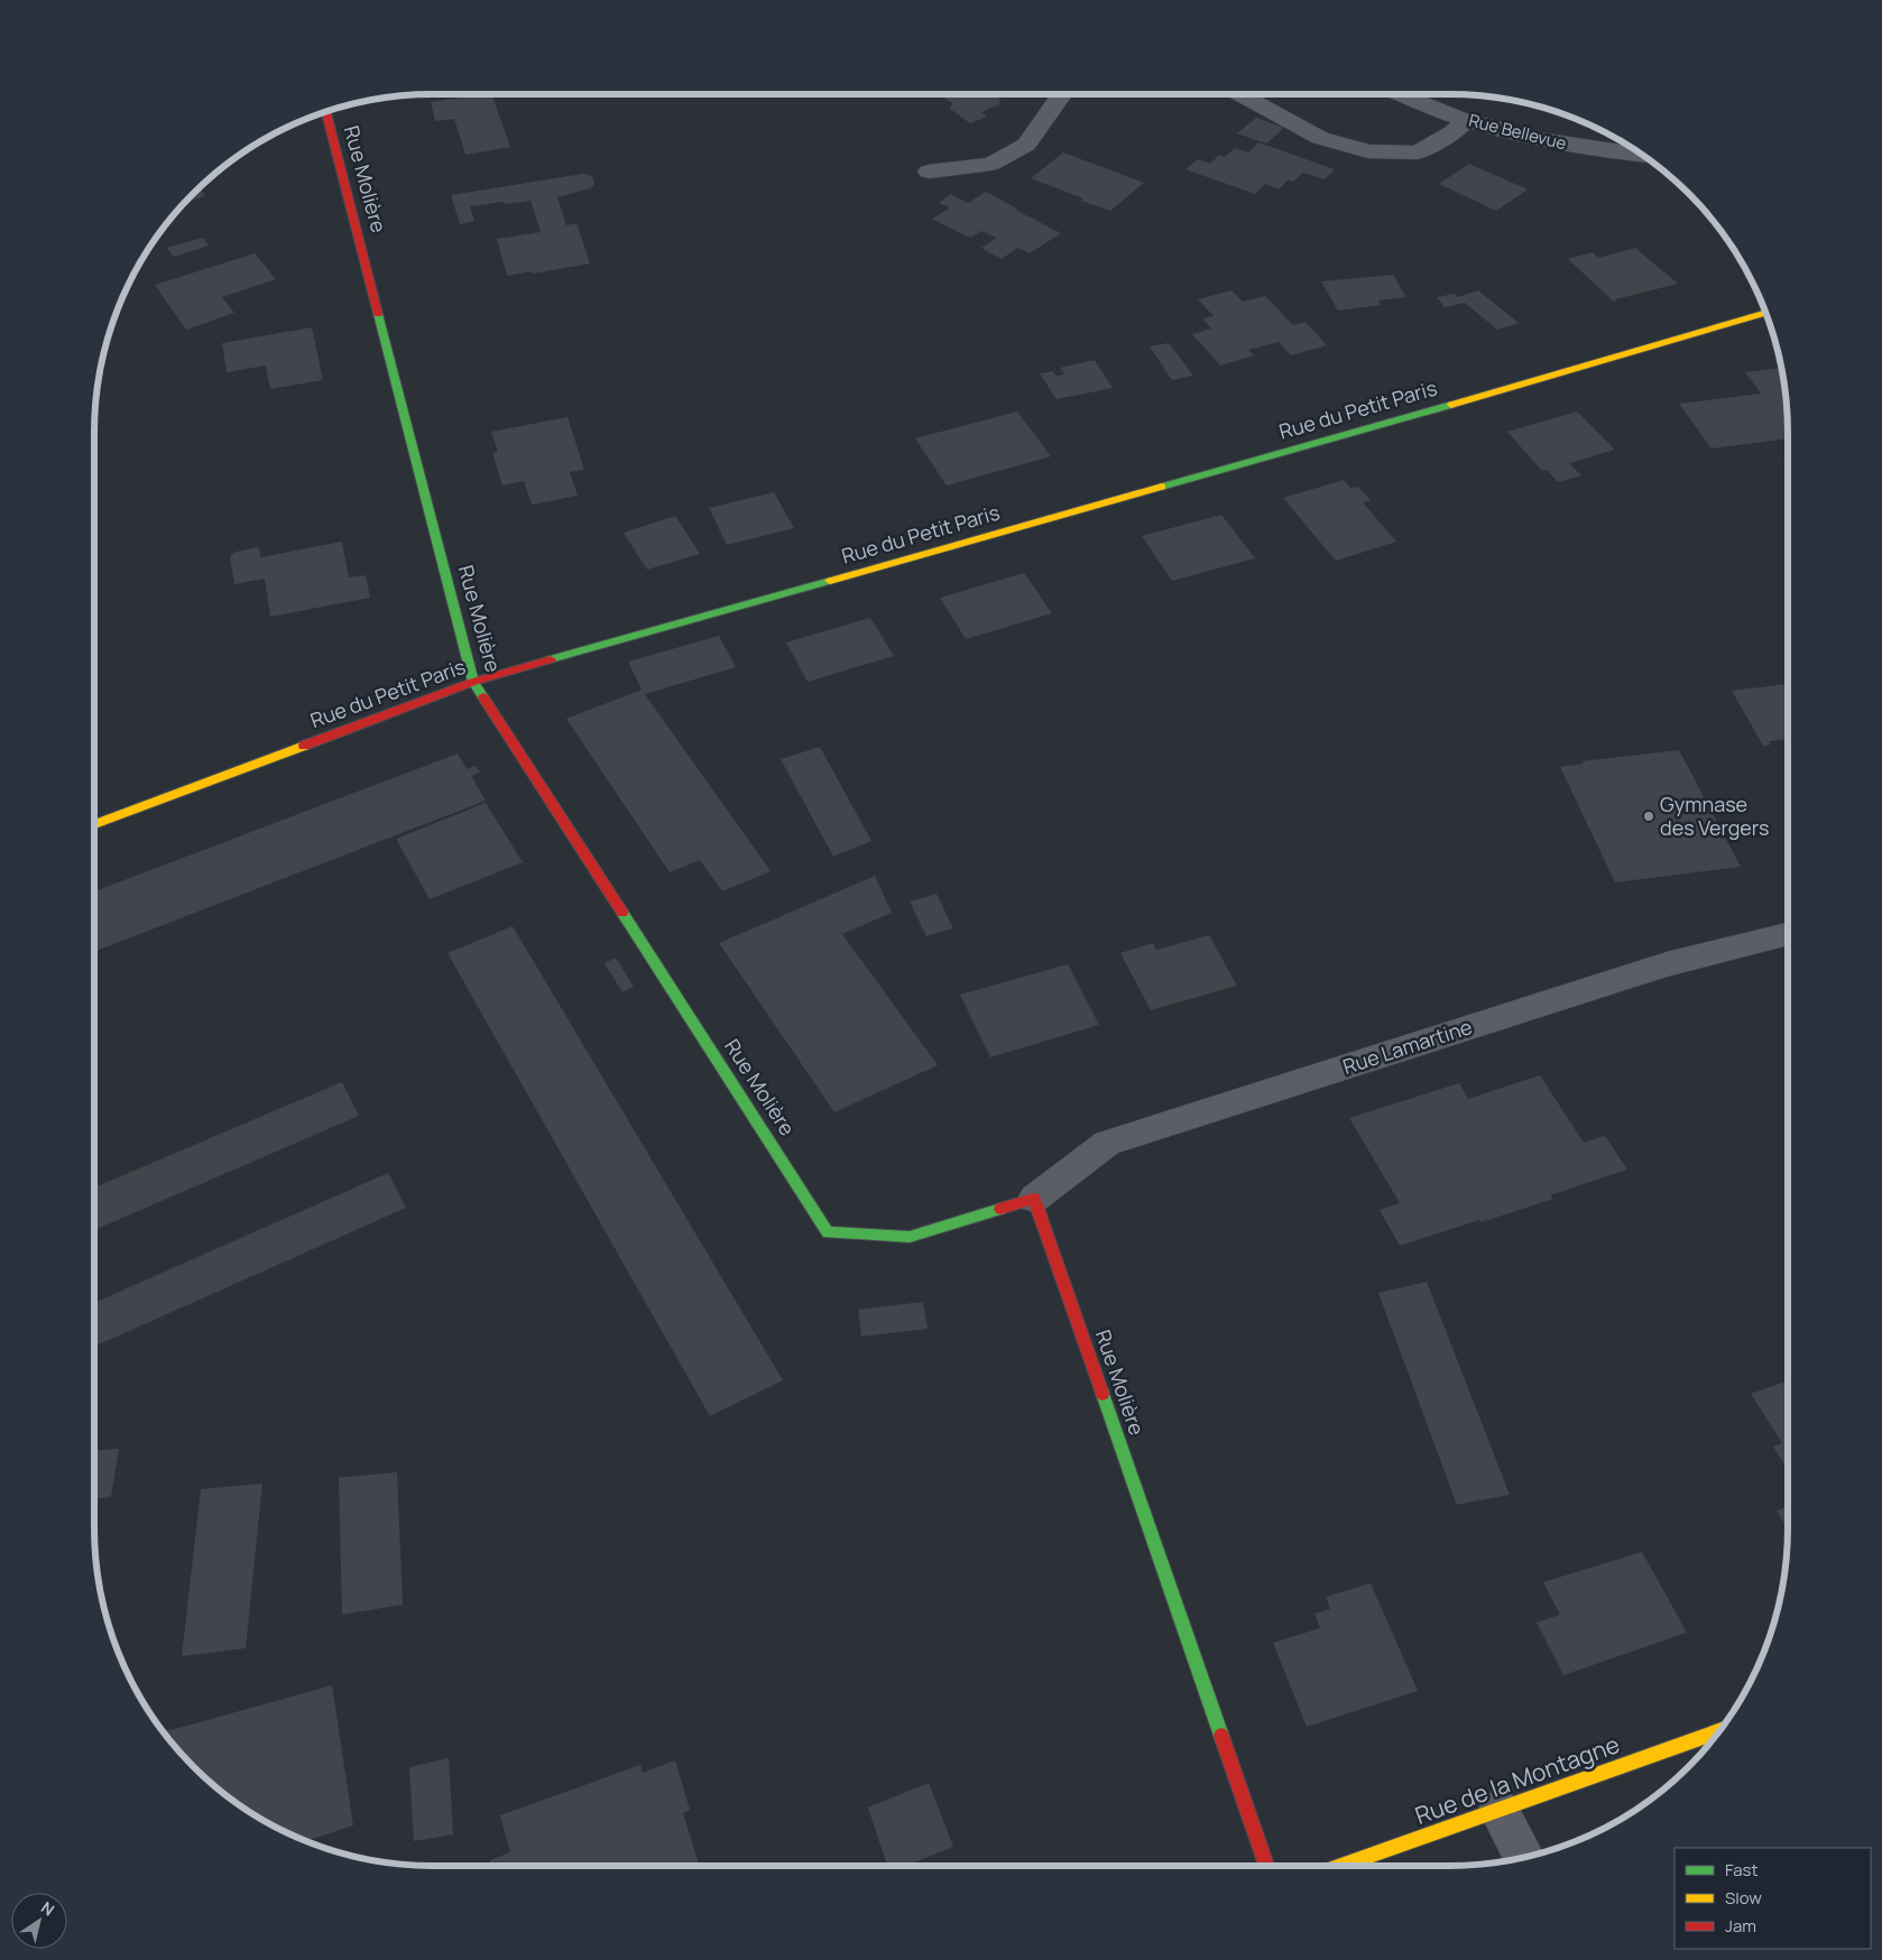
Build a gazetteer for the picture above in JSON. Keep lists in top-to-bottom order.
{
  "streets": {
    "street": [
      "Rue Bellevue",
      "Rue Molière",
      "Rue du Petit Paris",
      "Rue Lamartine",
      "Rue de la Montagne"
    ]
  },
  "crossings": [
    ["Rue Molière", "Rue du Petit Paris"],
    ["Rue Molière", "Rue Lamartine"]
  ],
  "places": ["Gymnase des Vergers"],
  "legend": ["Fast", "Slow", "Jam"],
  "north": "top right"
}
